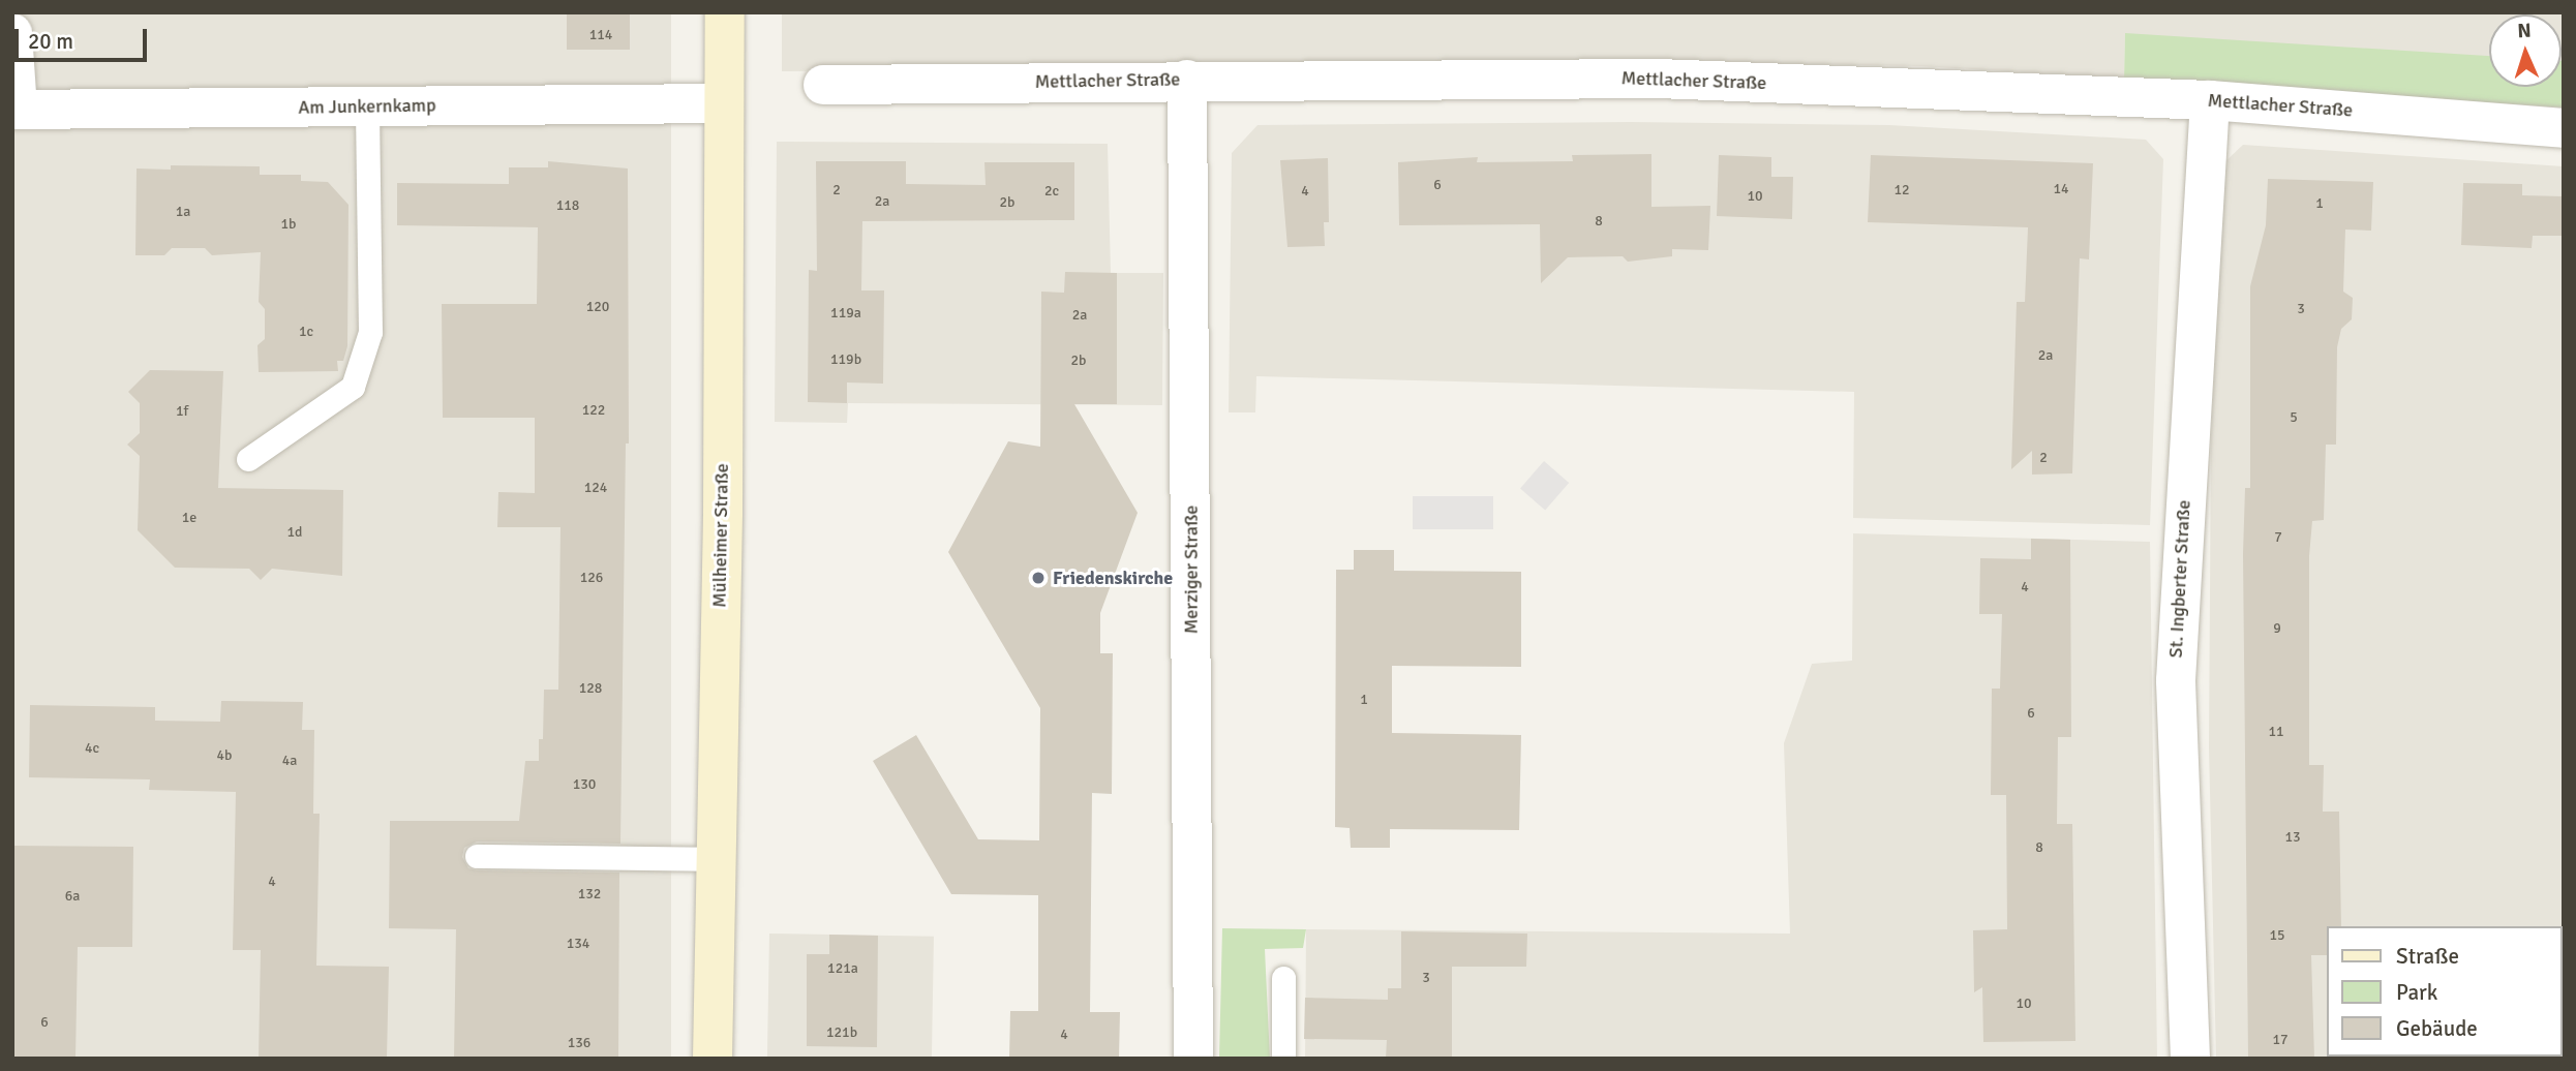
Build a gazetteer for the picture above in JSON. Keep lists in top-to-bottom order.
{
  "streets": {
    "main road": ["Mülheimer Straße"],
    "street": [
      "Mettlacher Straße",
      "Am Junkernkamp",
      "Merziger Straße",
      "St. Ingberter Straße"
    ]
  },
  "crossings": [
    ["Mettlacher Straße", "Merziger Straße"],
    ["Mettlacher Straße", "St. Ingberter Straße"],
    ["Am Junkernkamp", "Mülheimer Straße"]
  ],
  "places": ["Friedenskirche"],
  "house_numbers": [
    "114",
    "6",
    "14",
    "2",
    "12",
    "2c",
    "4",
    "10",
    "2a",
    "2b",
    "1",
    "118",
    "1a",
    "8",
    "1b",
    "120",
    "3",
    "119a",
    "2a",
    "1c",
    "2a",
    "119b",
    "2b",
    "122",
    "1f",
    "5",
    "2",
    "124",
    "1e",
    "1d",
    "7",
    "126",
    "4",
    "9",
    "128",
    "1",
    "6",
    "11",
    "4c",
    "4b",
    "4a",
    "130",
    "13",
    "8",
    "4",
    "132",
    "6a",
    "15",
    "134",
    "121a",
    "3",
    "10",
    "6",
    "121b",
    "4",
    "17",
    "136"
  ],
  "legend": ["Straße", "Park", "Gebäude"],
  "scale_bar": "20 m",
  "north": "top"
}
